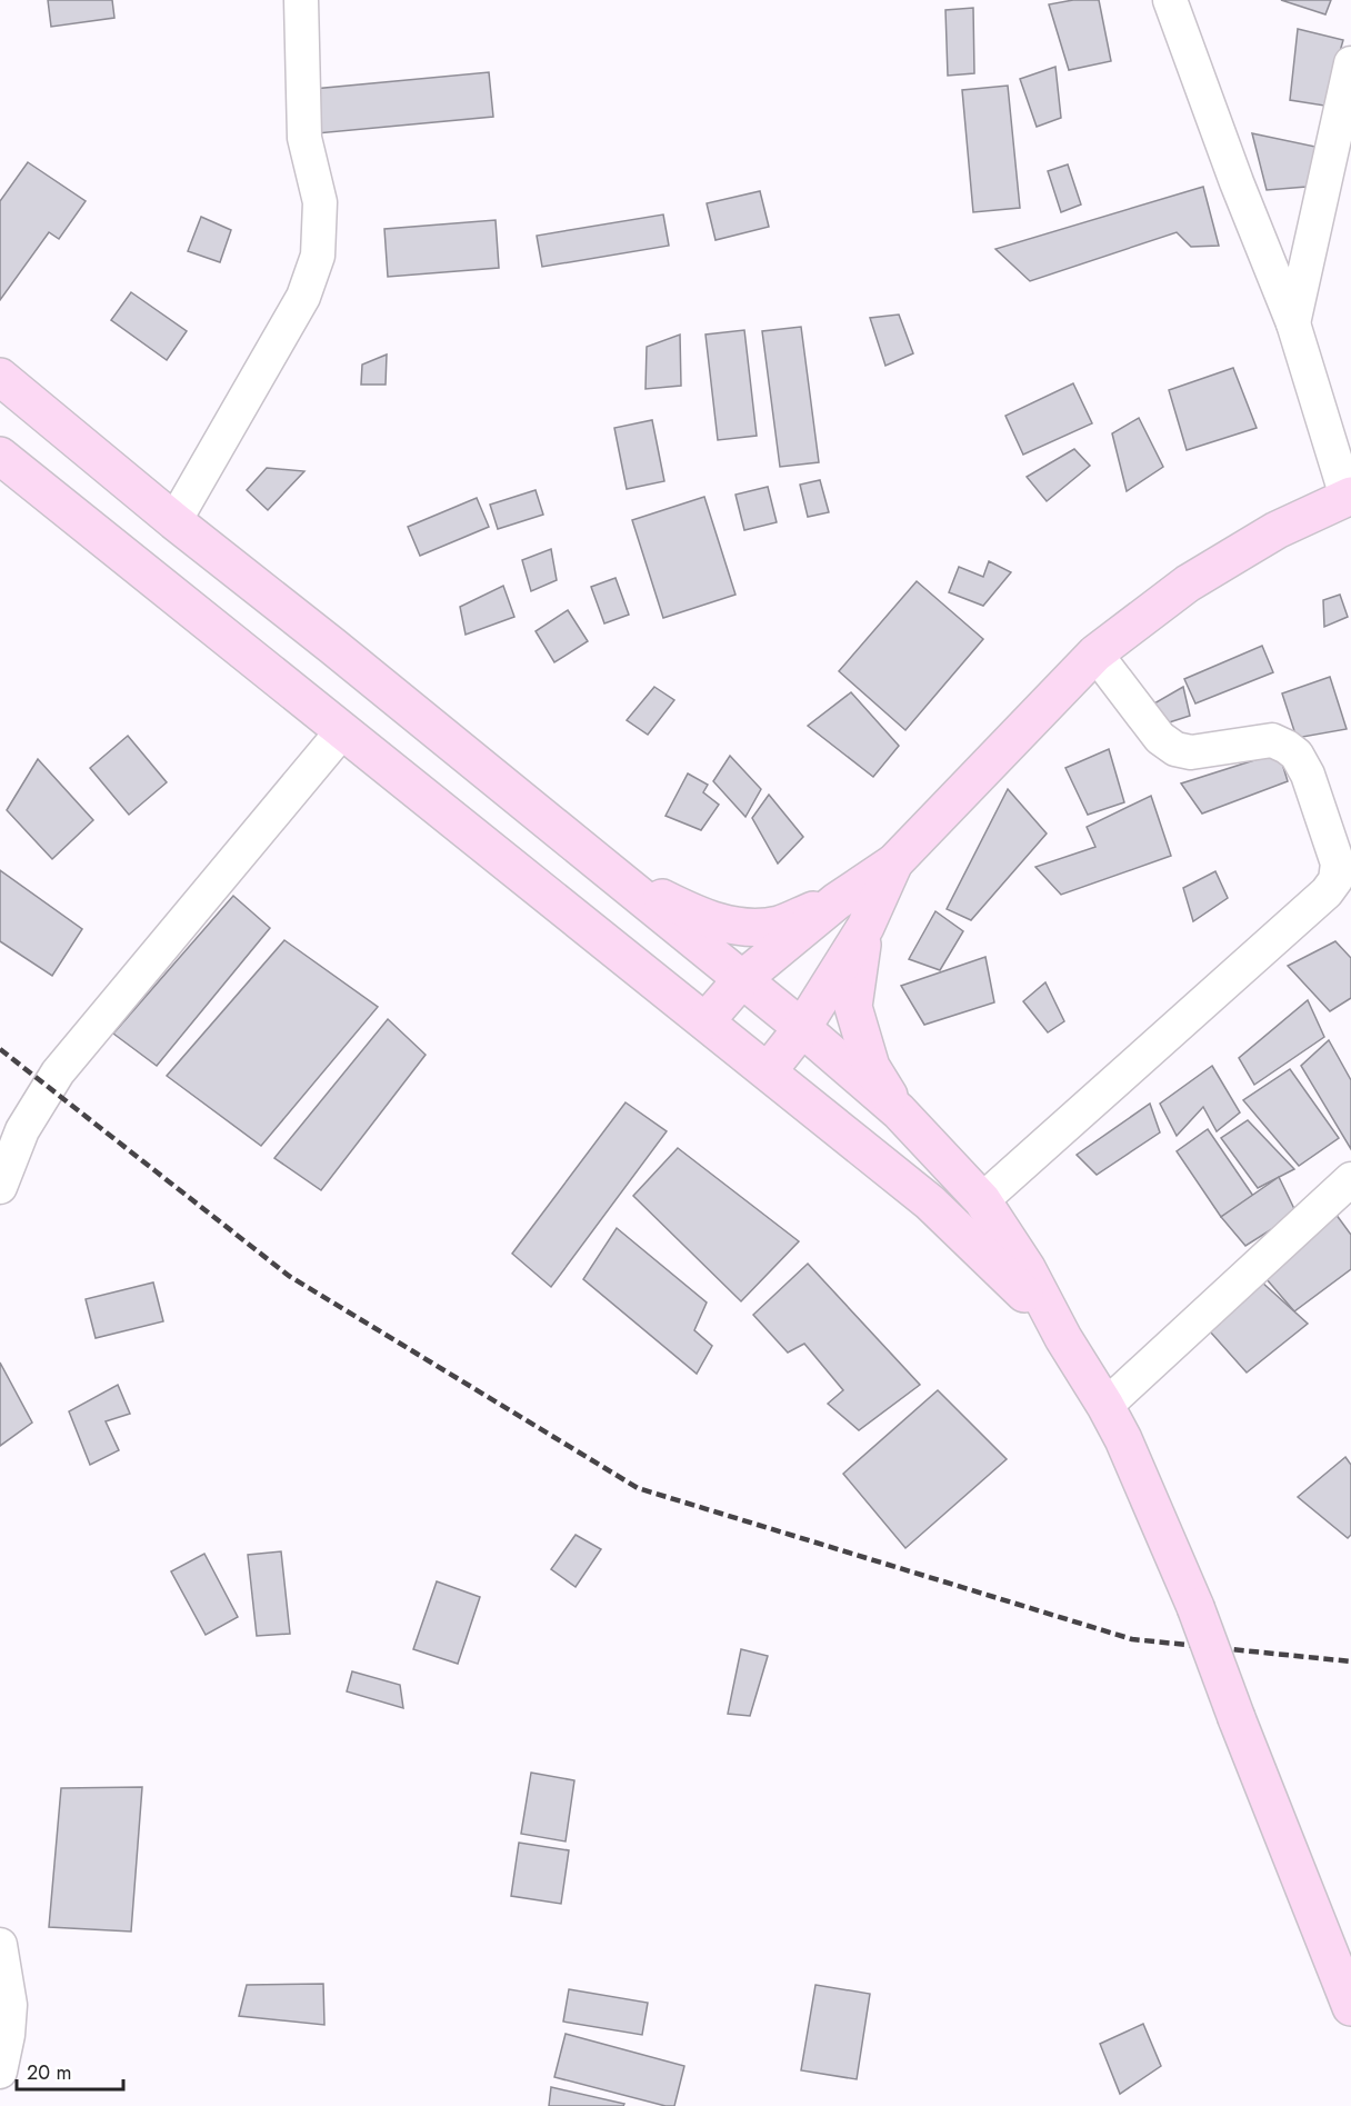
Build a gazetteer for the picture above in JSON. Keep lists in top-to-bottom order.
{
  "scale_bar": "20 m"
}
